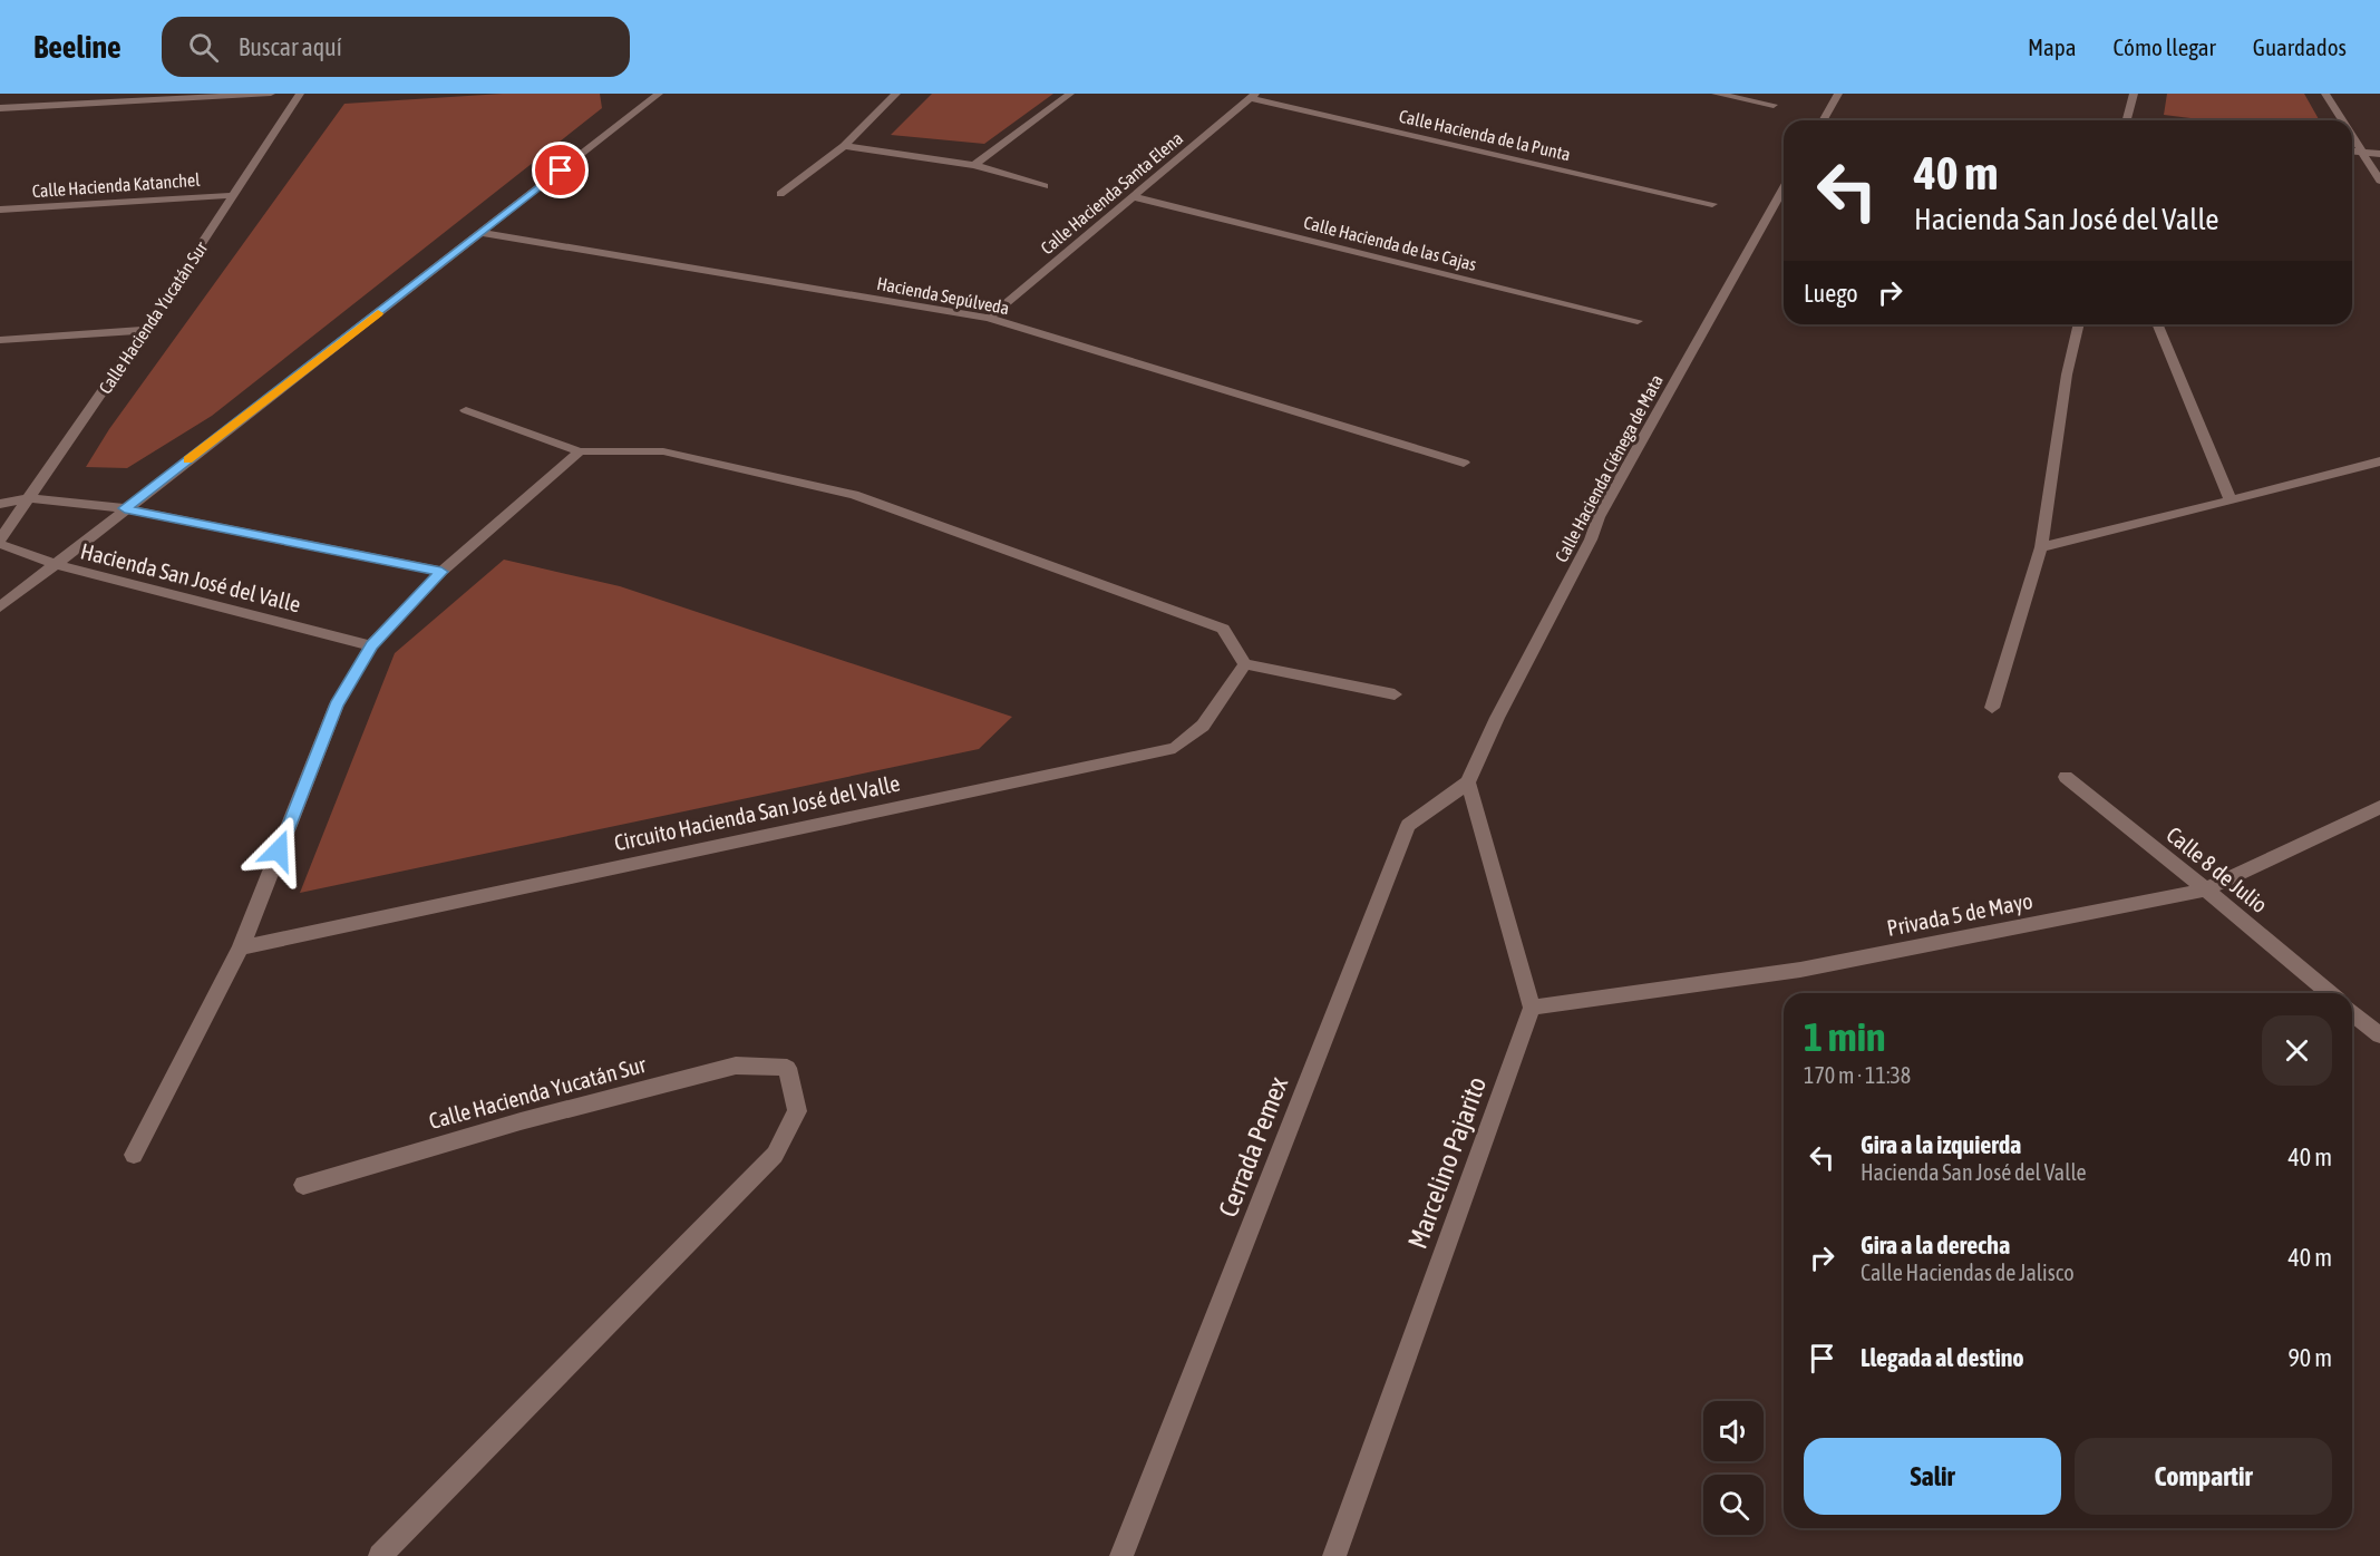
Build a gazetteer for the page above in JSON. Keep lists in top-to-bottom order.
{
  "streets": {
    "street": [
      "Calle Hacienda de la Punta",
      "Calle Hacienda Katanchel",
      "Calle Hacienda Santa Elena",
      "Calle Hacienda de las Cajas",
      "Hacienda Sepúlveda",
      "Calle Hacienda Yucatán Sur",
      "Calle Hacienda Ciénega de Mata",
      "Hacienda San José del Valle",
      "Circuito Hacienda San José del Valle",
      "Calle 8 de Julio",
      "Privada 5 de Mayo",
      "Cerrada Pemex",
      "Marcelino Pajarito"
    ]
  },
  "crossings": [
    ["Calle Hacienda de la Punta", "Calle Hacienda Santa Elena"],
    ["Calle Hacienda Katanchel", "Calle Hacienda Yucatán Sur"],
    ["Calle Hacienda Santa Elena", "Calle Hacienda de las Cajas"],
    ["Calle Hacienda Santa Elena", "Hacienda Sepúlveda"],
    ["Calle Hacienda Yucatán Sur", "Hacienda San José del Valle"],
    ["Calle Hacienda Ciénega de Mata", "Cerrada Pemex"],
    ["Calle 8 de Julio", "Privada 5 de Mayo"],
    ["Privada 5 de Mayo", "Marcelino Pajarito"]
  ],
  "page": {
    "header": "Beeline",
    "search": "Buscar aquí",
    "nav": ["Mapa", "Cómo llegar", "Guardados"],
    "turn": ["40 m", "Hacienda San José del Valle"],
    "then": "Luego",
    "heading": ["1 min", "170 m · 11:38"],
    "list": [
      {
        "name": "Gira a la izquierda",
        "note": "Hacienda San José del Valle",
        "value": "40 m"
      },
      {
        "name": "Gira a la derecha",
        "note": "Calle Haciendas de Jalisco",
        "value": "40 m"
      },
      {
        "name": "Llegada al destino",
        "value": "90 m"
      }
    ],
    "buttons": ["Salir", "Compartir"]
  }
}
